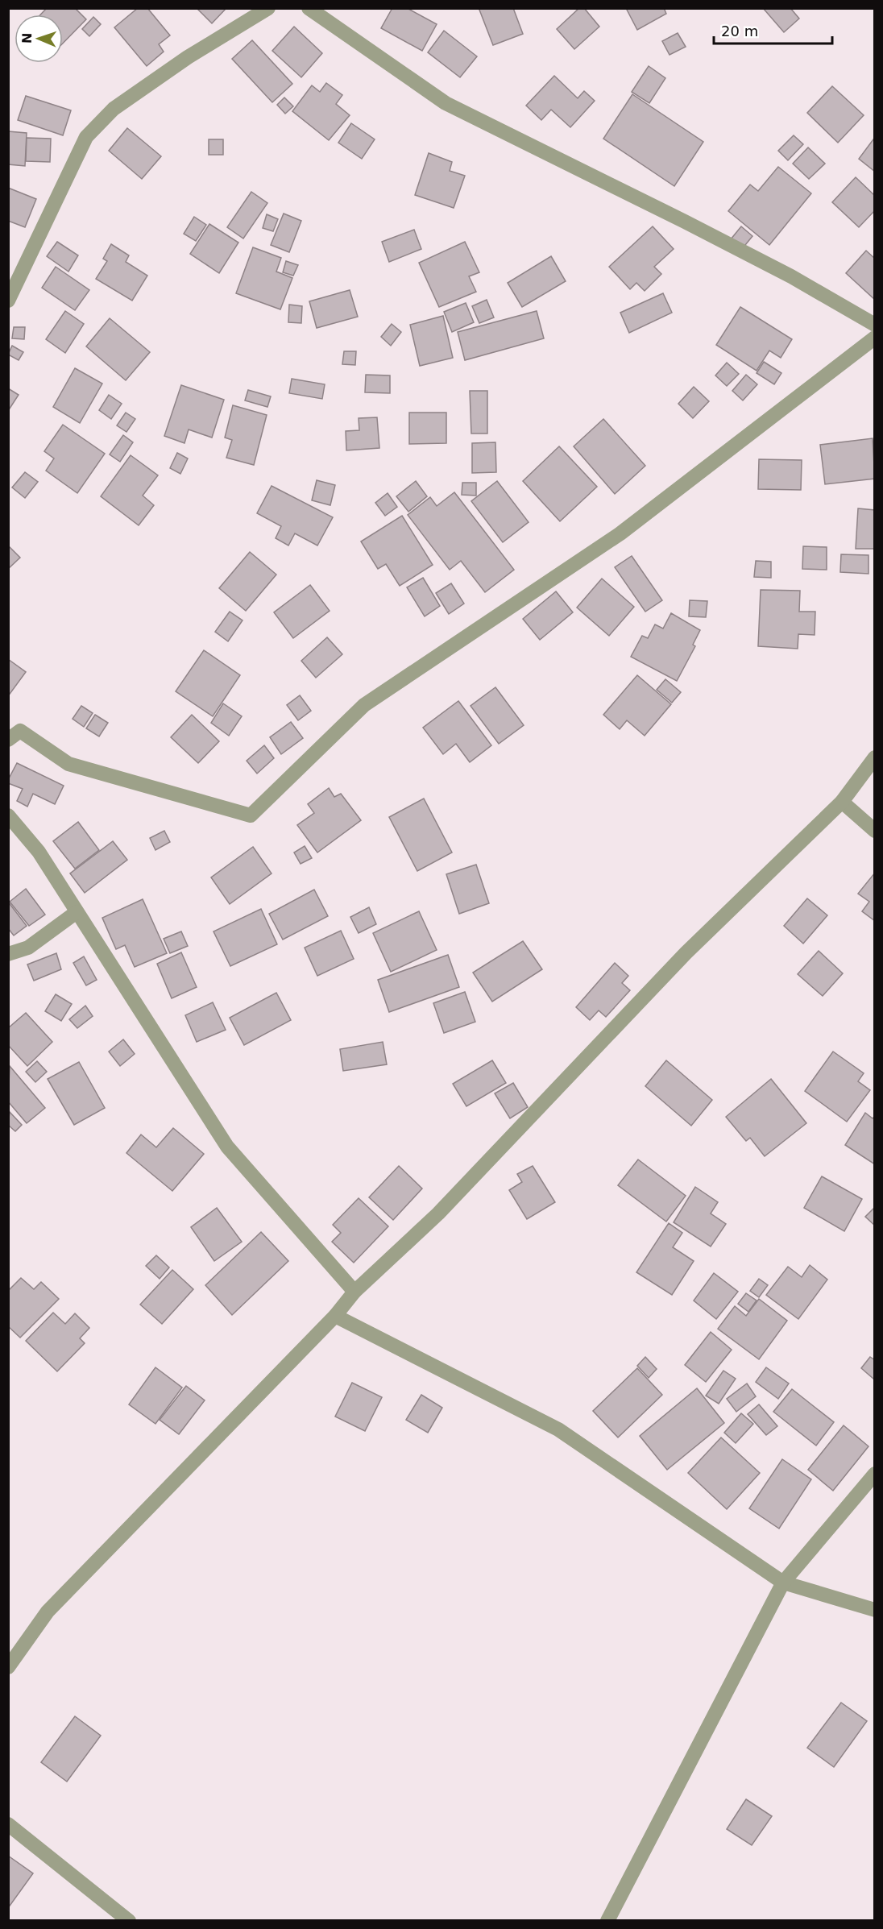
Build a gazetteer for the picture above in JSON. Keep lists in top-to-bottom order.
{
  "scale_bar": "20 m",
  "north": "left"
}
